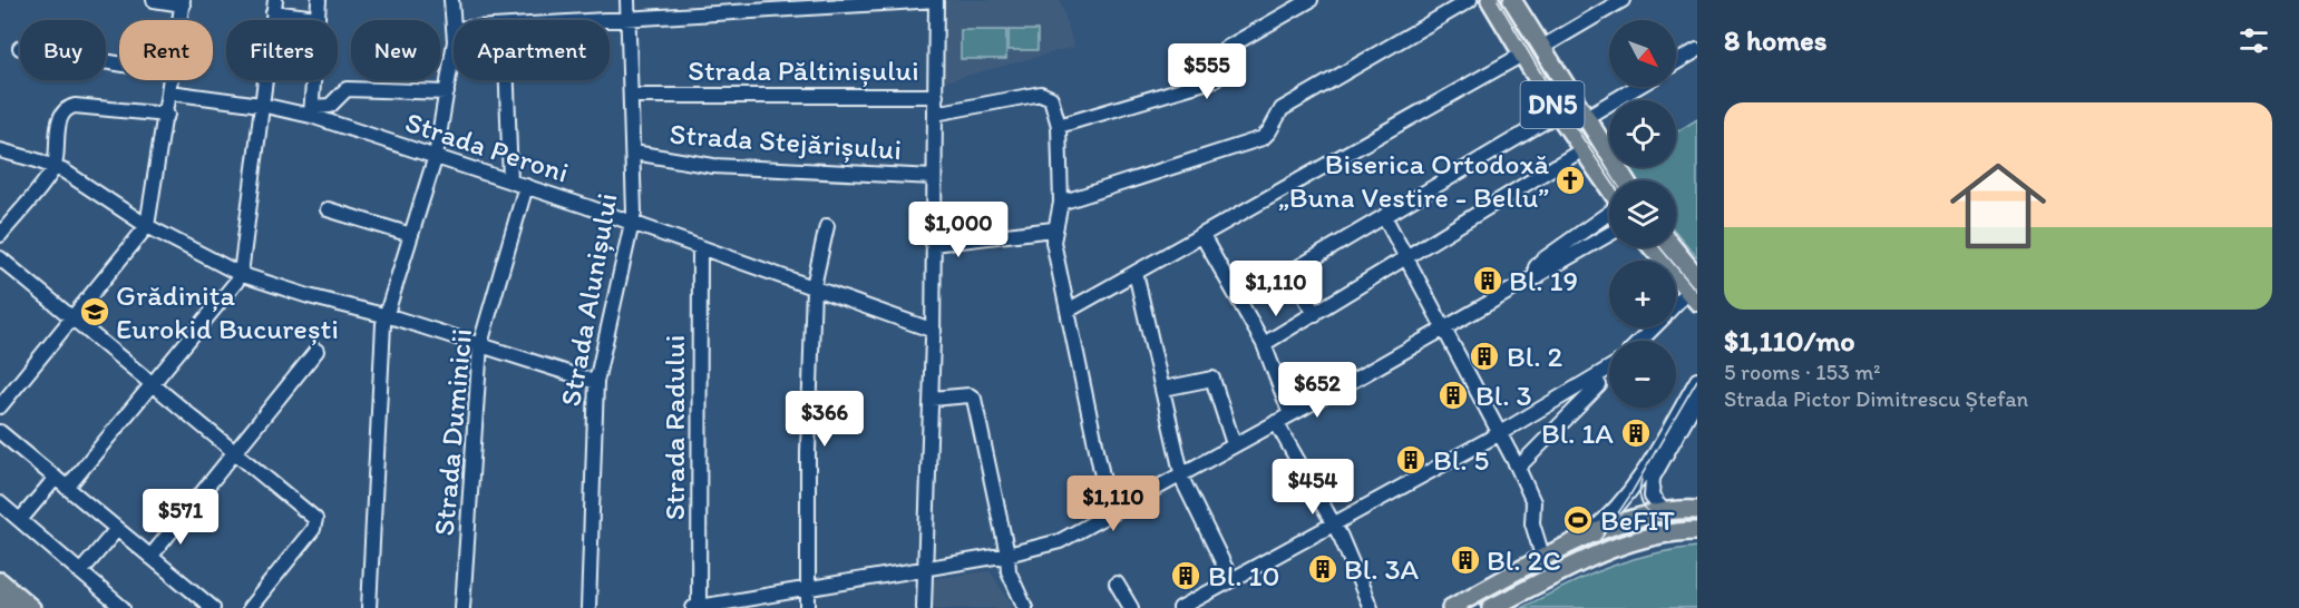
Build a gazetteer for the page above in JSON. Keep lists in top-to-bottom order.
{
  "streets": {
    "main road": ["DN5"],
    "street": [
      "Strada Păltinișului",
      "Strada Stejărișului",
      "Strada Peroni",
      "Strada Alunișului",
      "Strada Radului",
      "Strada Duminicii"
    ]
  },
  "crossings": [
    ["Strada Păltinișului", "Strada Alunișului"],
    ["Strada Stejărișului", "Strada Alunișului"],
    ["Strada Peroni", "Strada Alunișului"],
    ["Strada Peroni", "Strada Radului"],
    ["Strada Peroni", "Strada Duminicii"]
  ],
  "places": {
    "church": ["Biserica Ortodoxă „Buna Vestire - Bellu”"],
    "building": [
      "Bl. 19",
      "Bl. 2",
      "Bl. 3",
      "Bl. 1A",
      "Bl. 5",
      "Bl. 2C",
      "Bl. 3A",
      "Bl. 10"
    ],
    "school or university": ["Grădinița Eurokid București"],
    "sports": ["BeFIT"]
  },
  "north": "bottom right",
  "page": {
    "heading": "8 homes",
    "map_buttons": ["+", "−"],
    "chip": [
      "Buy",
      "Rent",
      "Filters",
      "New",
      "Apartment"
    ],
    "price": [
      "$555",
      "$1,000",
      "$1,110",
      "$652",
      "$366",
      "$454",
      "$1,110",
      "$571"
    ],
    "list": [
      {
        "name": "$1,110/mo",
        "note": "5 rooms · 153 m² · Strada Pictor Dimitrescu Ștefan"
      }
    ]
  }
}
